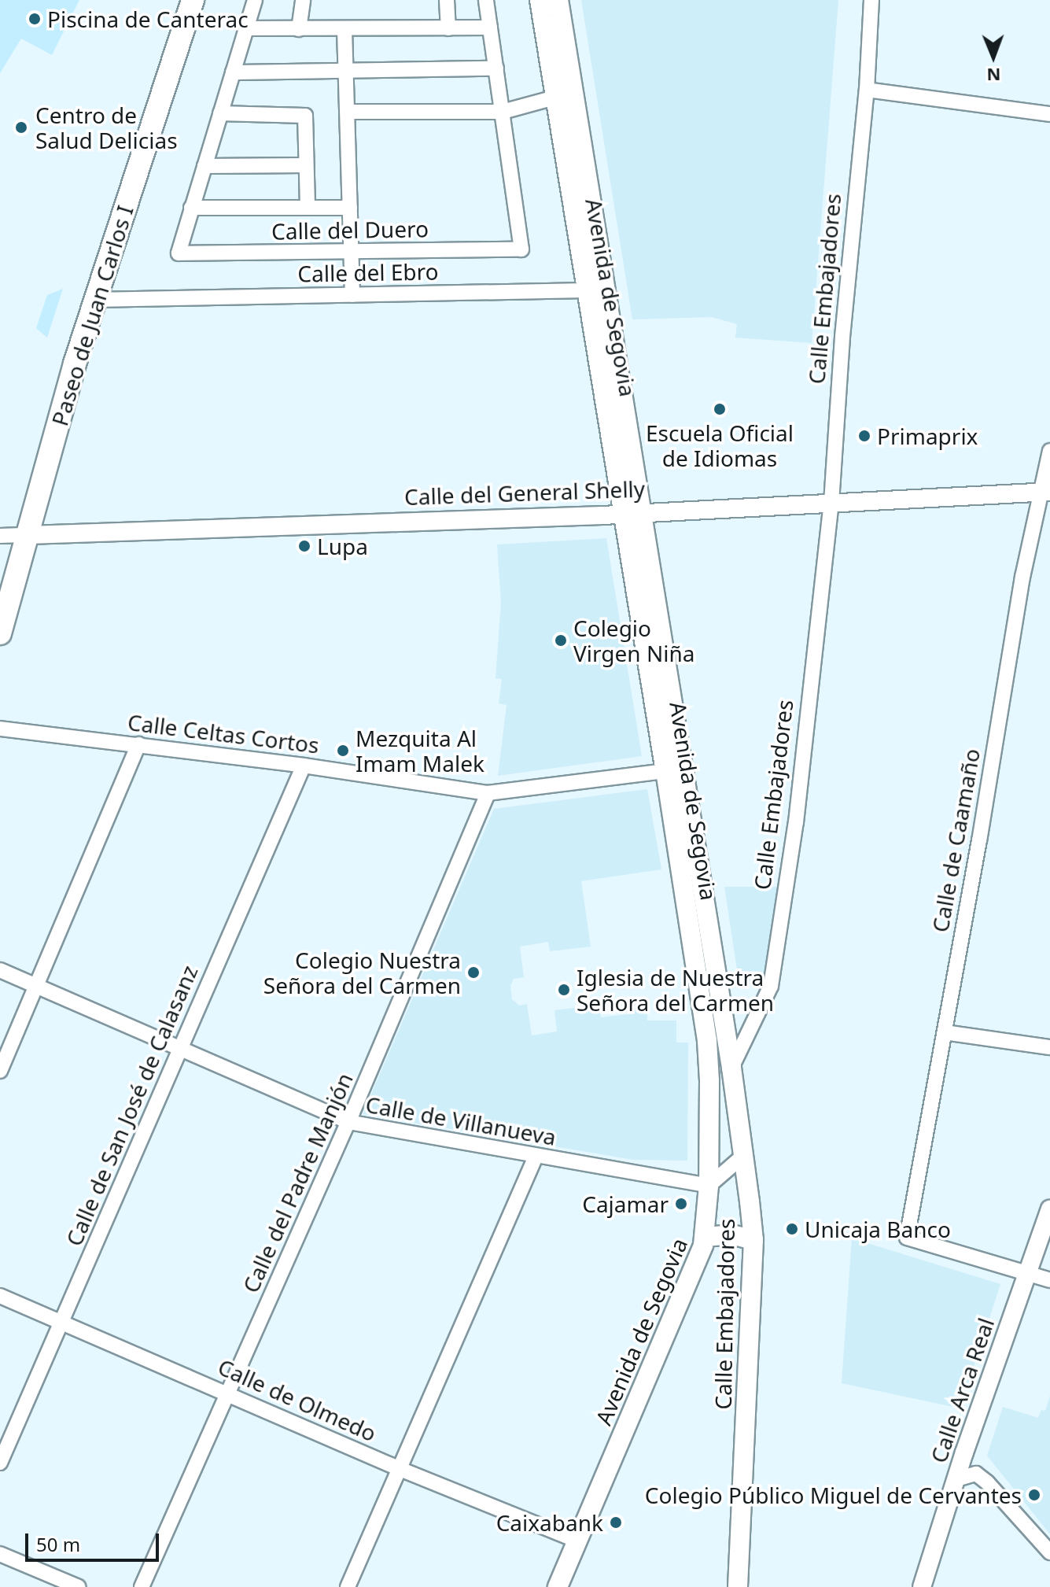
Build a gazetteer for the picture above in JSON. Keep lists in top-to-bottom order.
{
  "streets": {
    "main road": ["Calle Embajadores", "Avenida de Segovia", "Paseo de Juan Carlos I"],
    "street": [
      "Calle del Duero",
      "Calle del Ebro",
      "Calle del General Shelly",
      "Calle Celtas Cortos",
      "Calle de Caamaño",
      "Calle de San José de Calasanz",
      "Calle de Villanueva",
      "Calle del Padre Manjón",
      "Calle Arca Real",
      "Calle de Olmedo"
    ]
  },
  "crossings": [
    ["Calle del Ebro", "Avenida de Segovia"],
    ["Calle del Ebro", "Paseo de Juan Carlos I"],
    ["Calle Embajadores", "Avenida de Segovia"],
    ["Calle Embajadores", "Calle del General Shelly"],
    ["Avenida de Segovia", "Calle del General Shelly"],
    ["Avenida de Segovia", "Calle Celtas Cortos"],
    ["Avenida de Segovia", "Calle de Villanueva"],
    ["Avenida de Segovia", "Calle de Olmedo"],
    ["Paseo de Juan Carlos I", "Calle del General Shelly"],
    ["Calle del General Shelly", "Calle de Caamaño"],
    ["Calle Celtas Cortos", "Calle de San José de Calasanz"],
    ["Calle Celtas Cortos", "Calle del Padre Manjón"],
    ["Calle de Caamaño", "Calle Arca Real"],
    ["Calle de San José de Calasanz", "Calle de Villanueva"],
    ["Calle de San José de Calasanz", "Calle de Olmedo"],
    ["Calle de Villanueva", "Calle del Padre Manjón"],
    ["Calle del Padre Manjón", "Calle de Olmedo"]
  ],
  "places": [
    "Piscina de Canterac",
    "Centro de Salud Delicias",
    "Escuela Oficial de Idiomas",
    "Primaprix",
    "Lupa",
    "Colegio Virgen Niña",
    "Mezquita Al Imam Malek",
    "Colegio Nuestra Señora del Carmen",
    "Iglesia de Nuestra Señora del Carmen",
    "Cajamar",
    "Unicaja Banco",
    "Colegio Público Miguel de Cervantes",
    "Caixabank"
  ],
  "scale_bar": "50 m",
  "north": "bottom"
}
